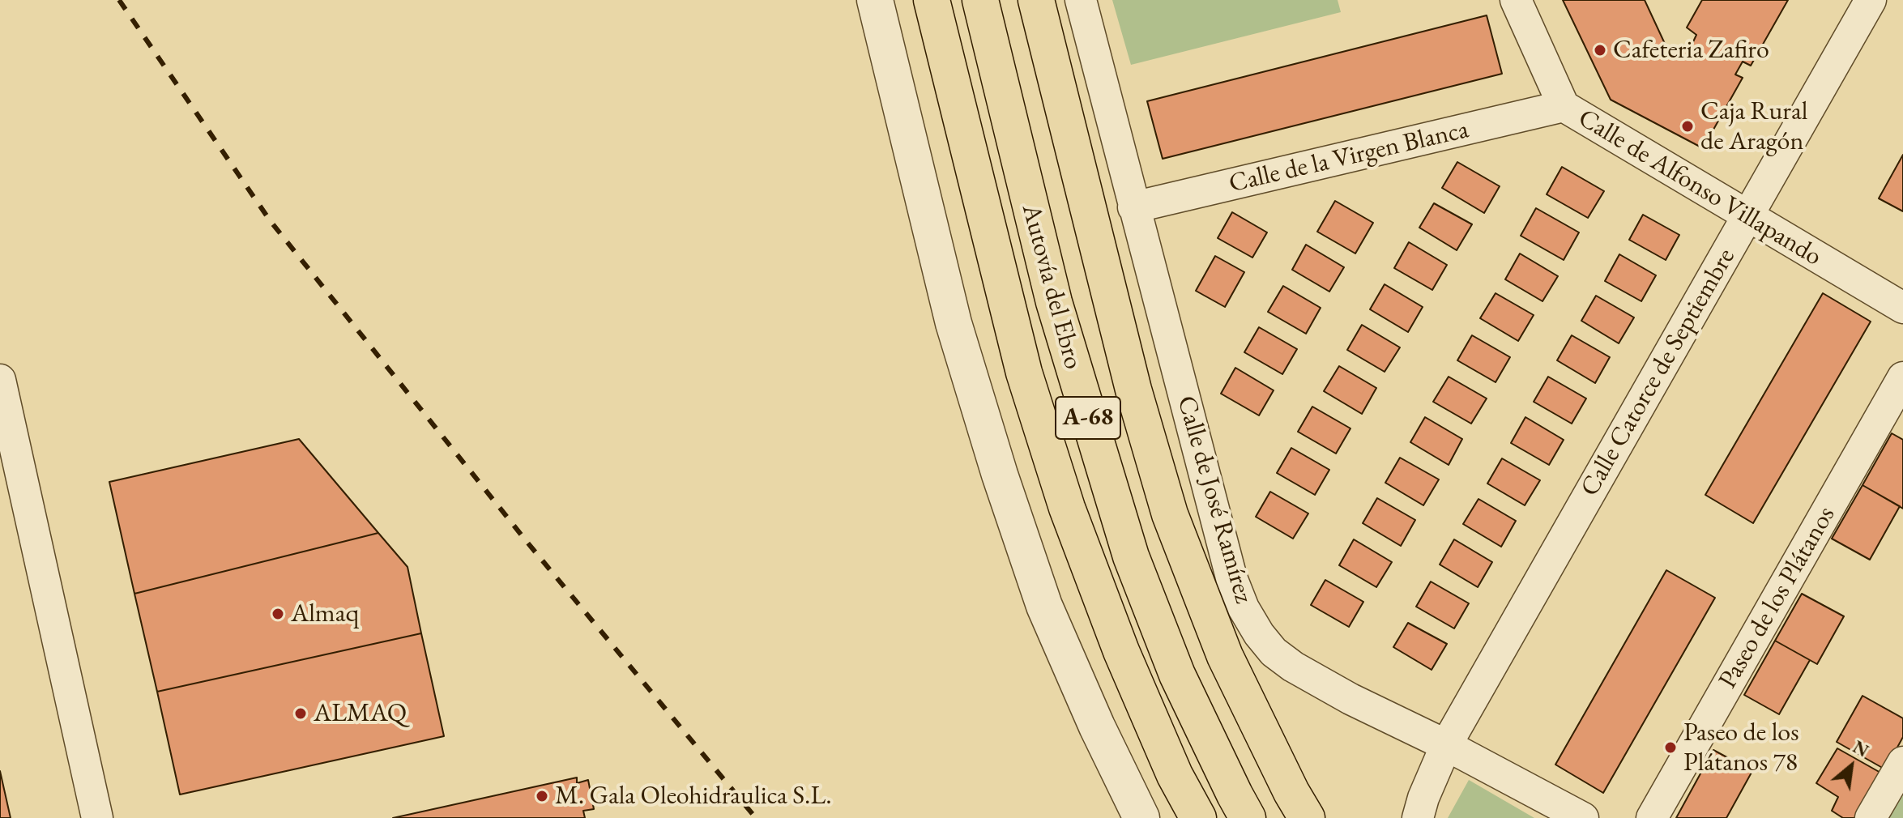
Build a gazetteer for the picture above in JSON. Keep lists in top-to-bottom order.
{
  "streets": {
    "highway": ["Autovía del Ebro", "A-68"],
    "street": [
      "Calle de la Virgen Blanca",
      "Calle de Alfonso Villapando",
      "Calle Catorce de Septiembre",
      "Calle de José Ramírez",
      "Paseo de los Plátanos"
    ]
  },
  "crossings": [
    ["Calle de la Virgen Blanca", "Calle de Alfonso Villapando"],
    ["Calle de la Virgen Blanca", "Calle de José Ramírez"],
    ["Calle de Alfonso Villapando", "Calle Catorce de Septiembre"],
    ["Calle Catorce de Septiembre", "Calle de José Ramírez"]
  ],
  "places": [
    "Cafeteria Zafiro",
    "Caja Rural de Aragón",
    "Almaq",
    "ALMAQ",
    "Paseo de los Plátanos 78",
    "M. Gala Oleohidraulica S.L."
  ],
  "north": "top right"
}
